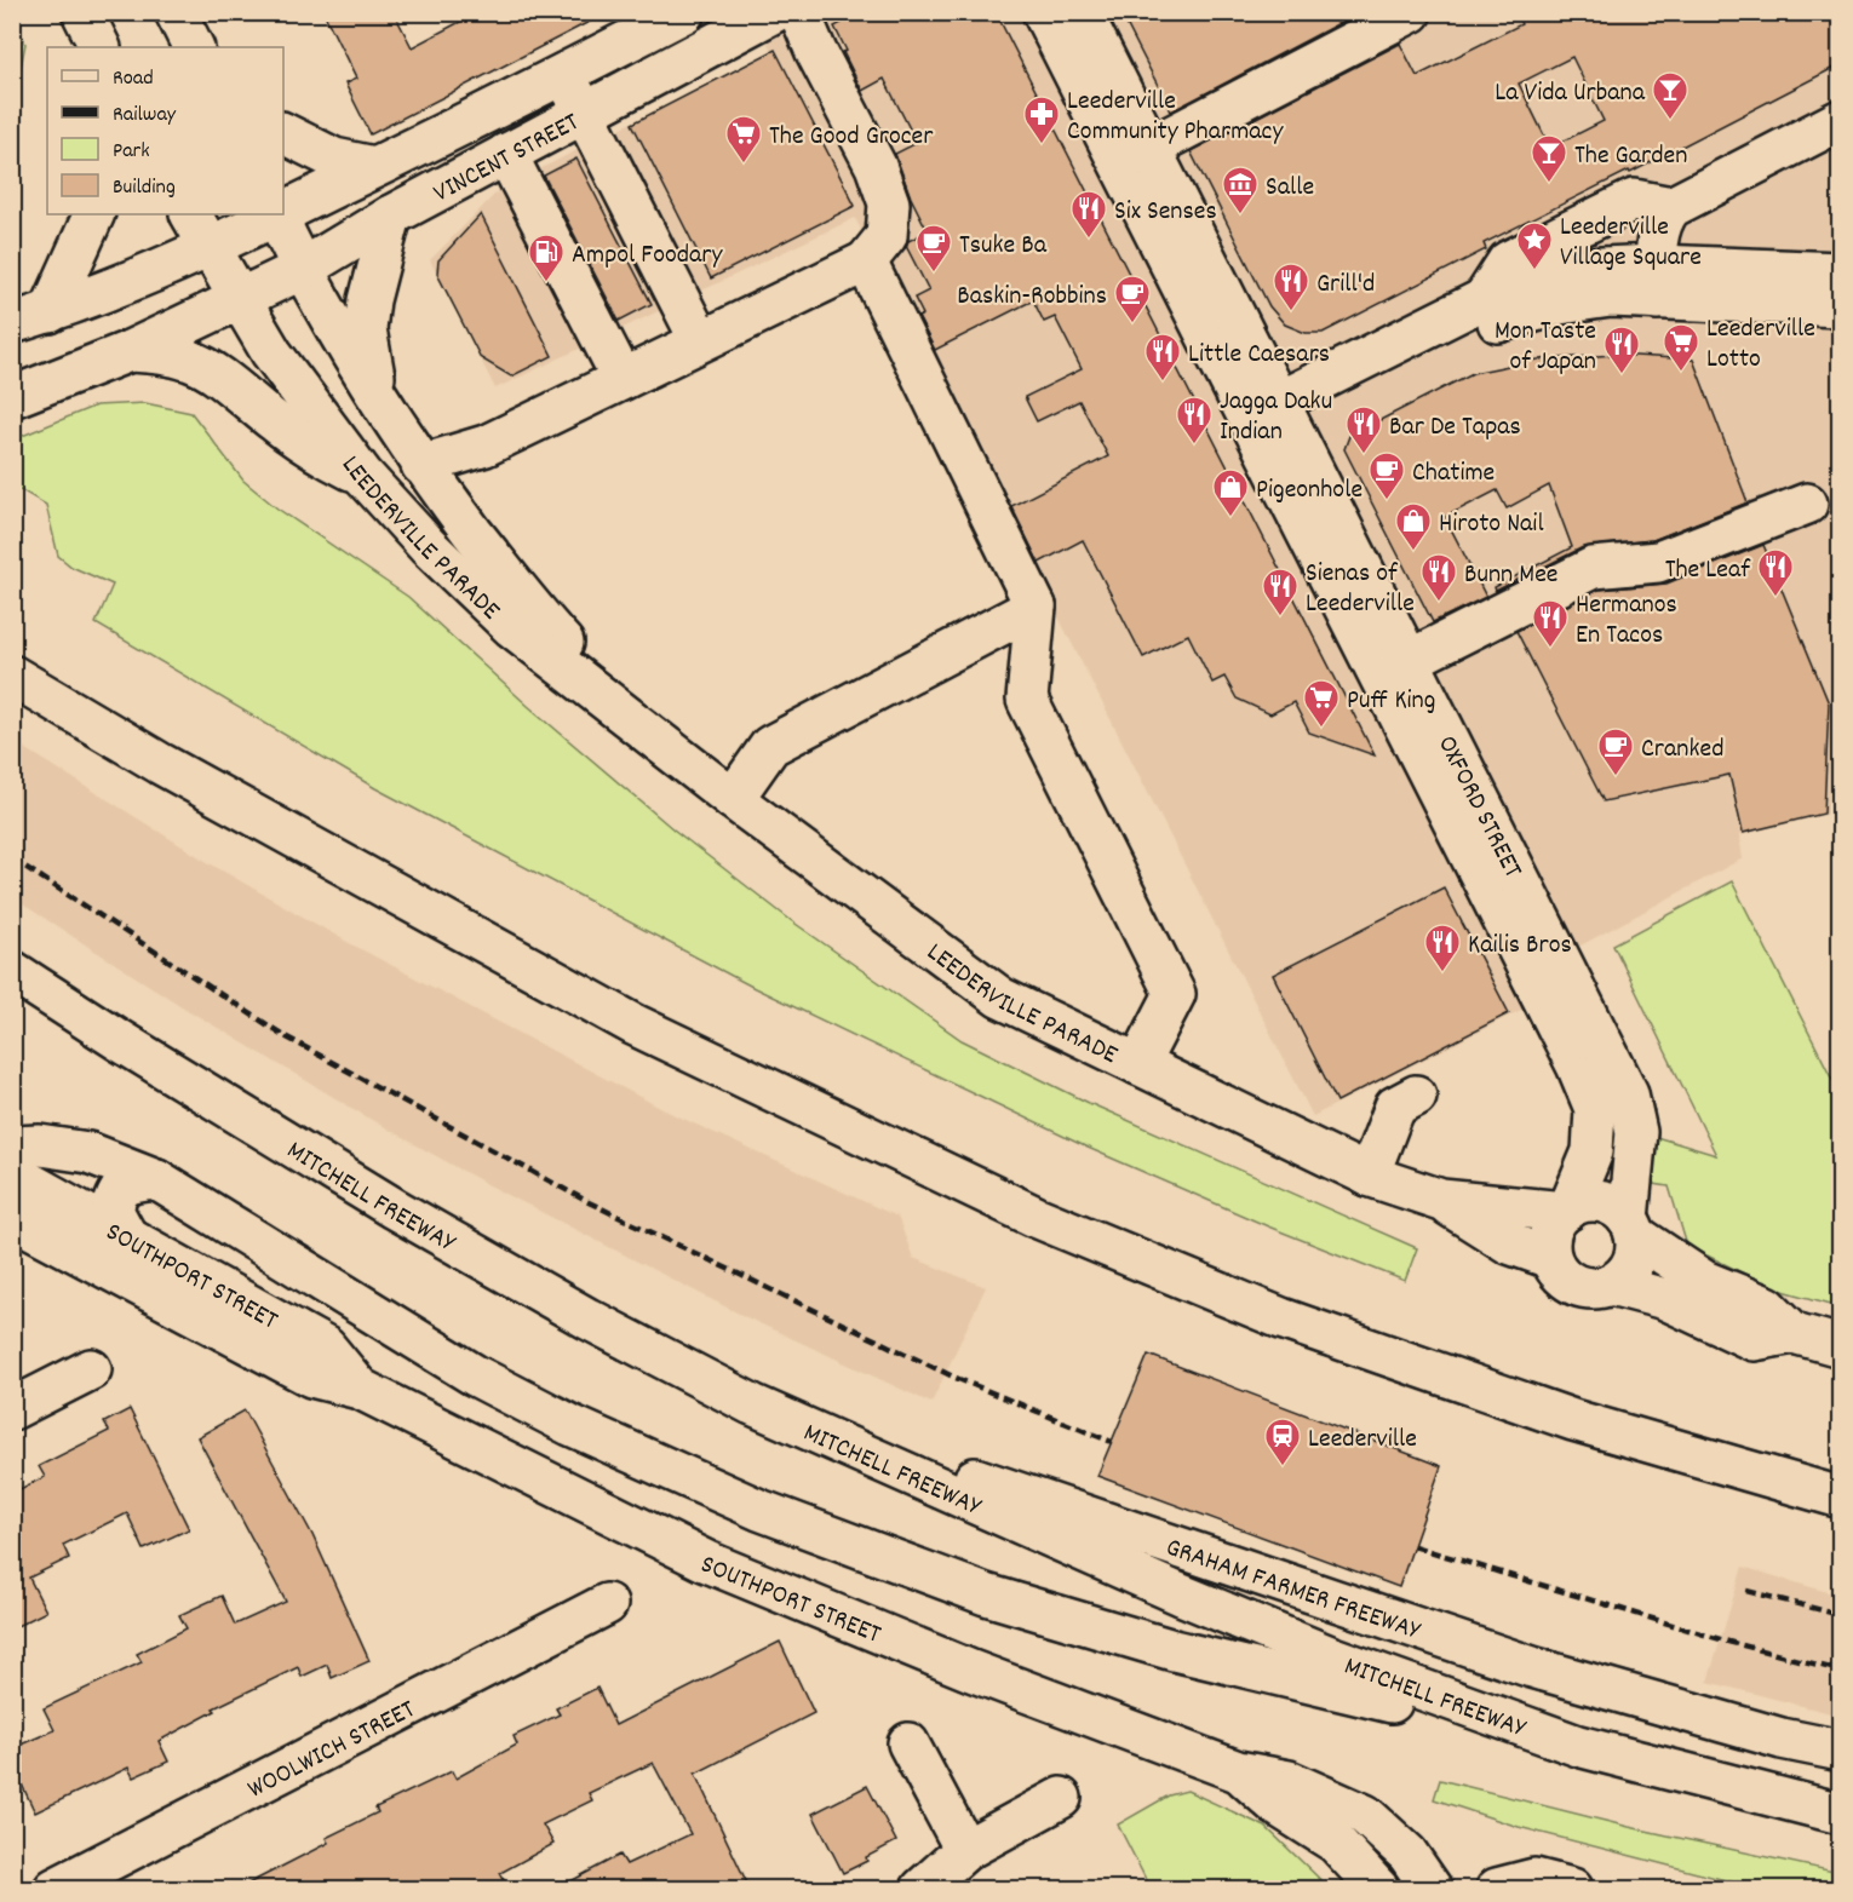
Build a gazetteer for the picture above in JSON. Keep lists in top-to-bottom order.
{
  "streets": {
    "main road": [
      "VINCENT STREET",
      "LEEDERVILLE PARADE",
      "OXFORD STREET",
      "MITCHELL FREEWAY",
      "SOUTHPORT STREET",
      "GRAHAM FARMER FREEWAY",
      "WOOLWICH STREET"
    ]
  },
  "crossings": [
    ["VINCENT STREET", "LEEDERVILLE PARADE"],
    ["LEEDERVILLE PARADE", "OXFORD STREET"],
    ["MITCHELL FREEWAY", "GRAHAM FARMER FREEWAY"]
  ],
  "places": {
    "bar": ["La Vida Urbana", "The Garden"],
    "pharmacy": ["Leederville Community Pharmacy"],
    "supermarket": ["The Good Grocer", "Leederville Lotto", "Puff King"],
    "museum": ["Salle"],
    "restaurant": [
      "Six Senses",
      "Grill'd",
      "Mon Taste of Japan",
      "Little Caesars",
      "Jagga Daku Indian",
      "Bar De Tapas",
      "The Leaf",
      "Bunn Mee",
      "Sienas of Leederville",
      "Hermanos En Tacos",
      "Kailis Bros"
    ],
    "place": ["Leederville Village Square"],
    "cafe": [
      "Tsuke Ba",
      "Baskin-Robbins",
      "Chatime",
      "Cranked"
    ],
    "fuel station": ["Ampol Foodary"],
    "shop": ["Pigeonhole", "Hiroto Nail"],
    "station": ["Leederville"]
  },
  "legend": [
    "Road",
    "Railway",
    "Park",
    "Building"
  ]
}
